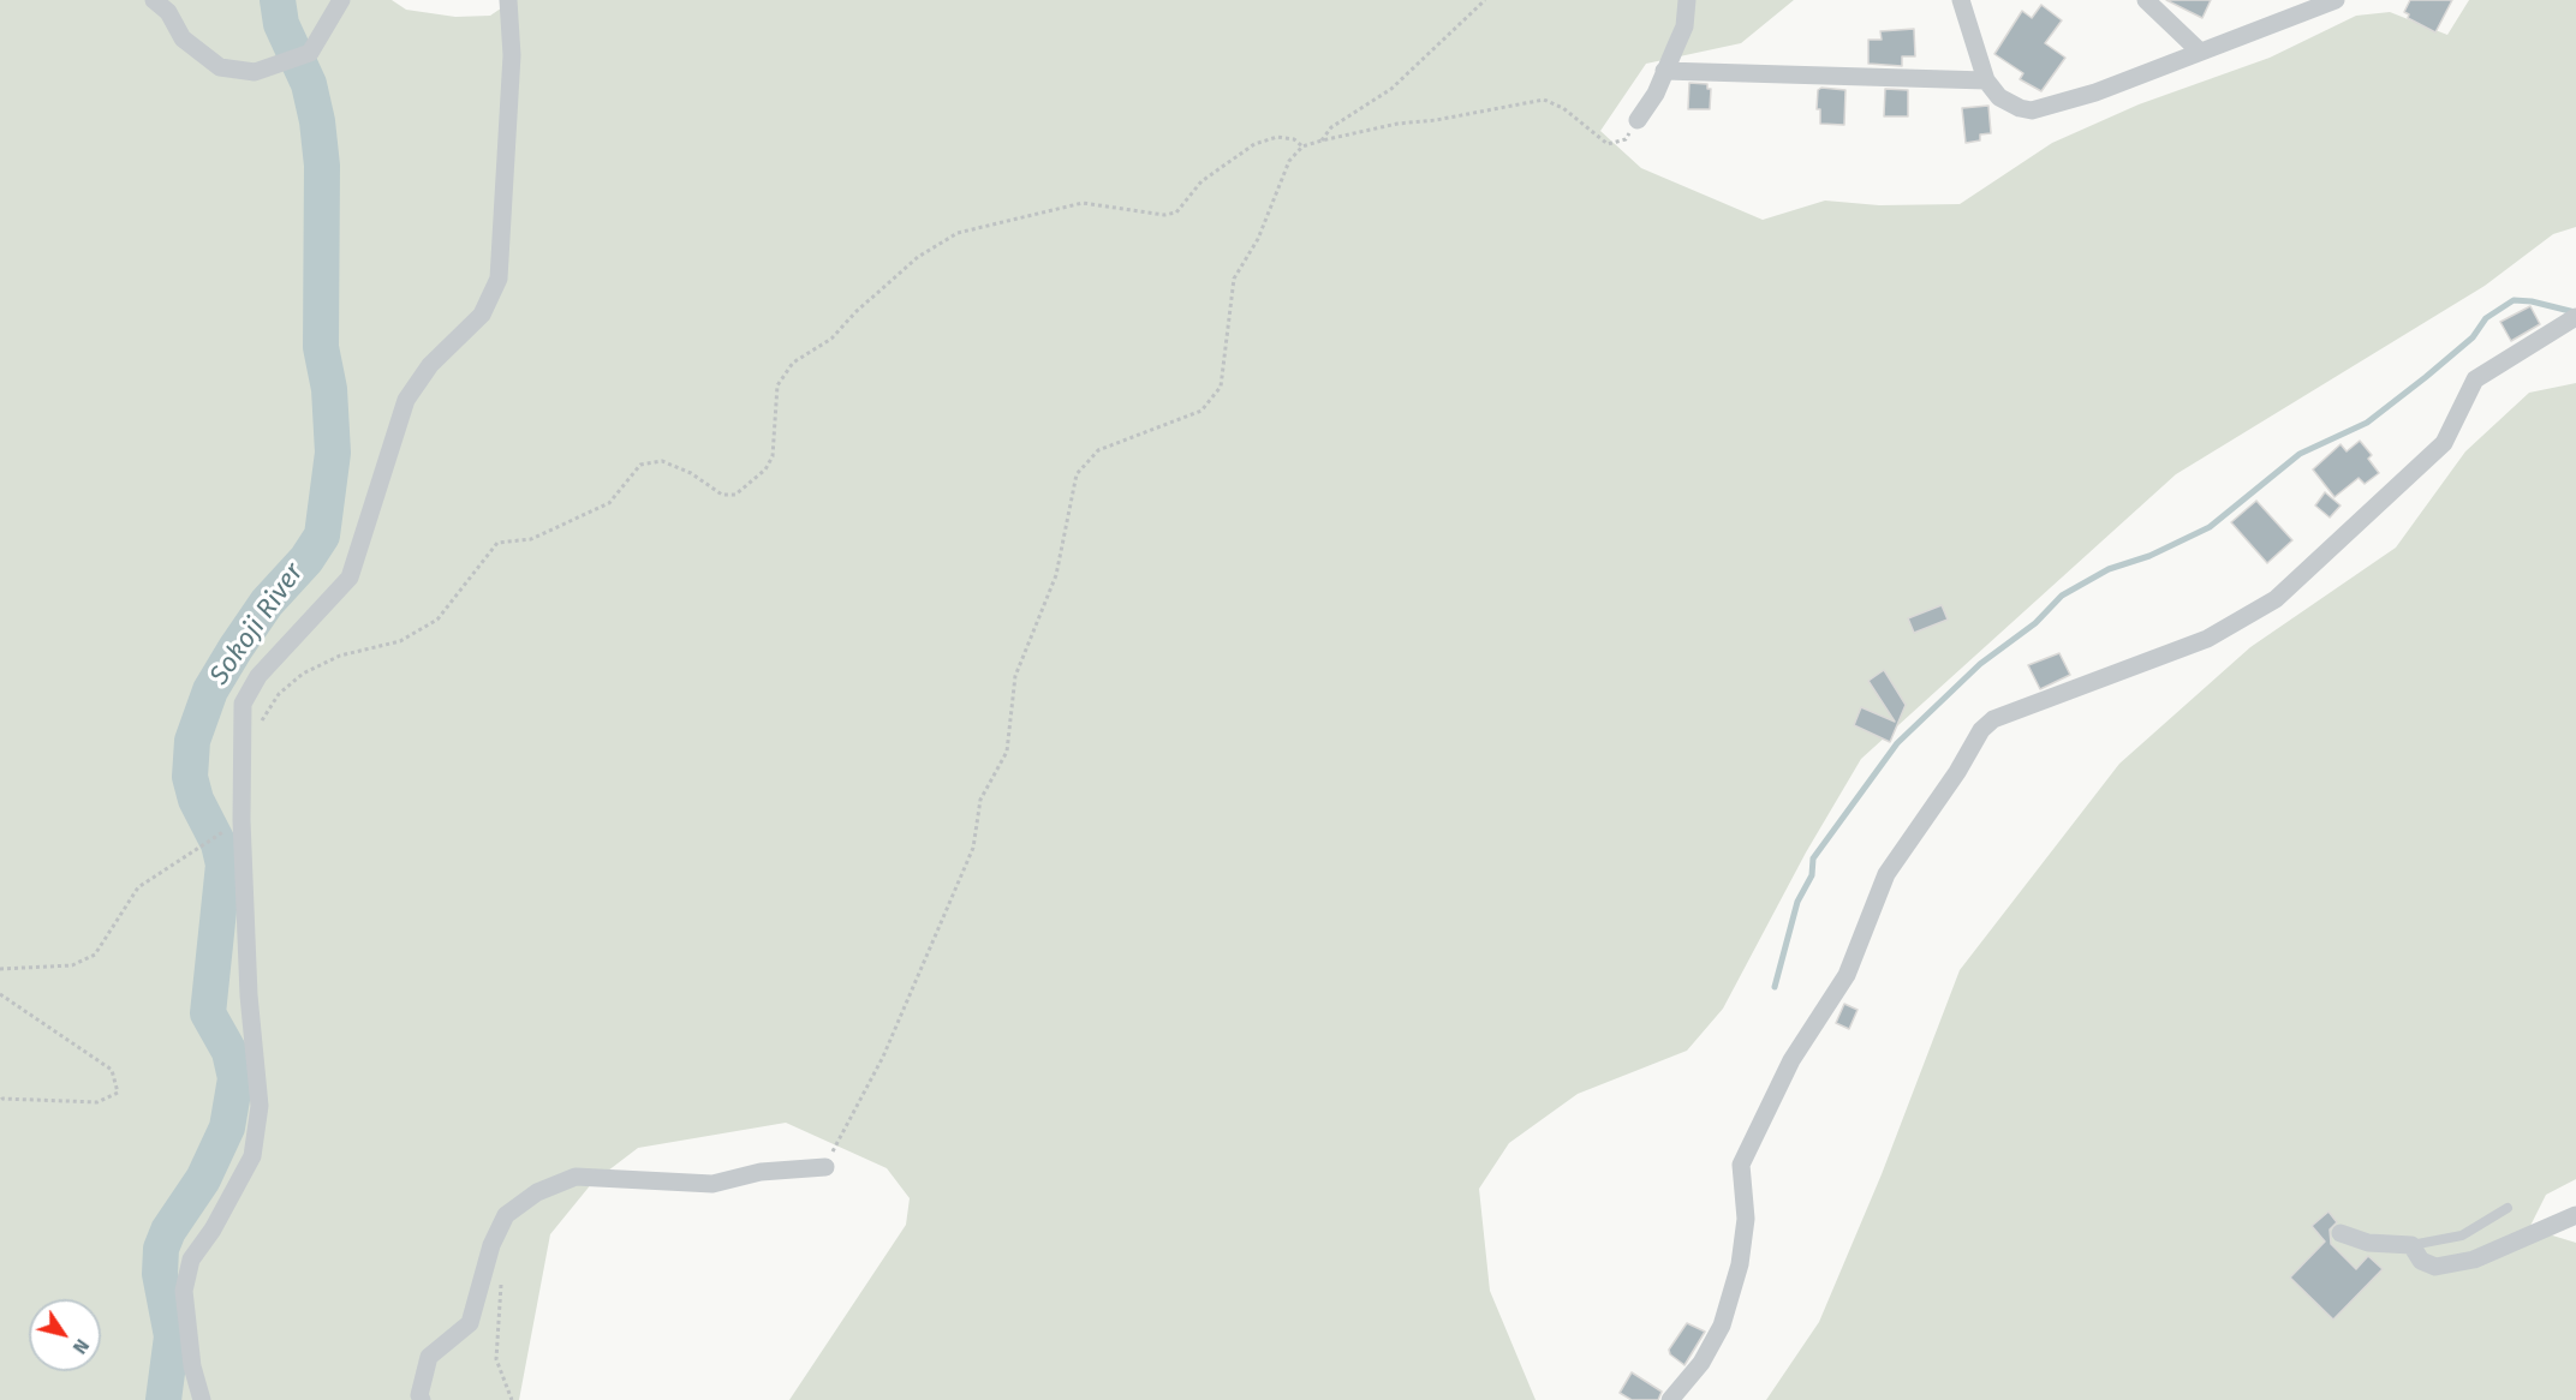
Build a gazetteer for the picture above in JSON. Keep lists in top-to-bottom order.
{
  "water": ["Sokoji River"],
  "north": "bottom right"
}
